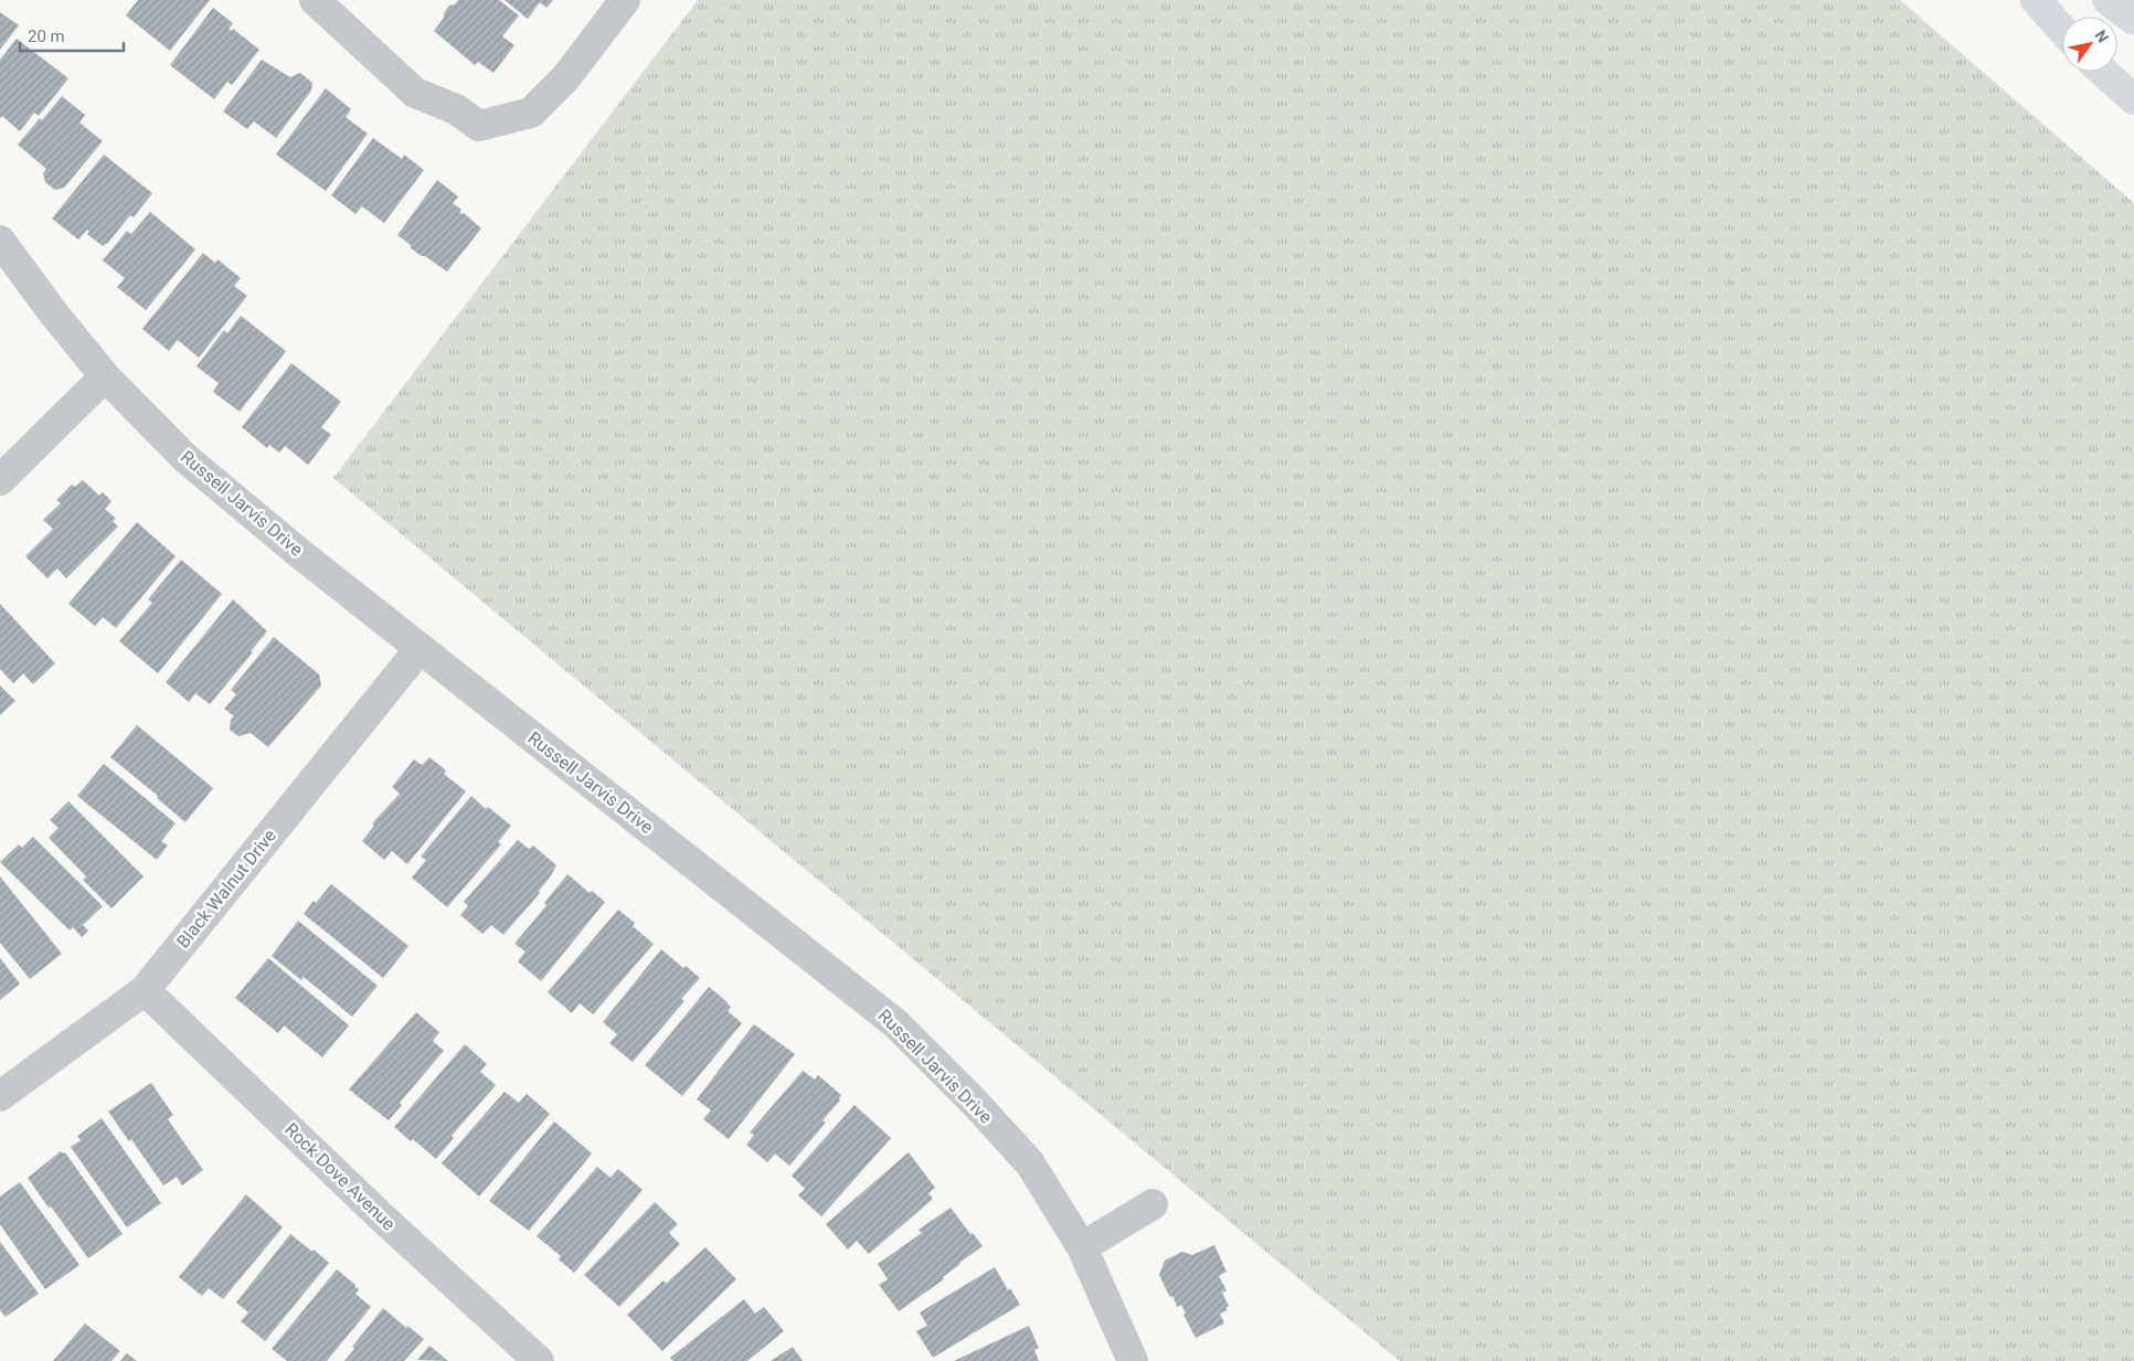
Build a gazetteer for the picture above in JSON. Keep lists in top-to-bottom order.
{
  "streets": {
    "street": ["Russell Jarvis Drive", "Black Walnut Drive", "Rock Dove Avenue"]
  },
  "crossings": [
    ["Russell Jarvis Drive", "Black Walnut Drive"],
    ["Black Walnut Drive", "Rock Dove Avenue"]
  ],
  "scale_bar": "20 m",
  "north": "top right"
}
